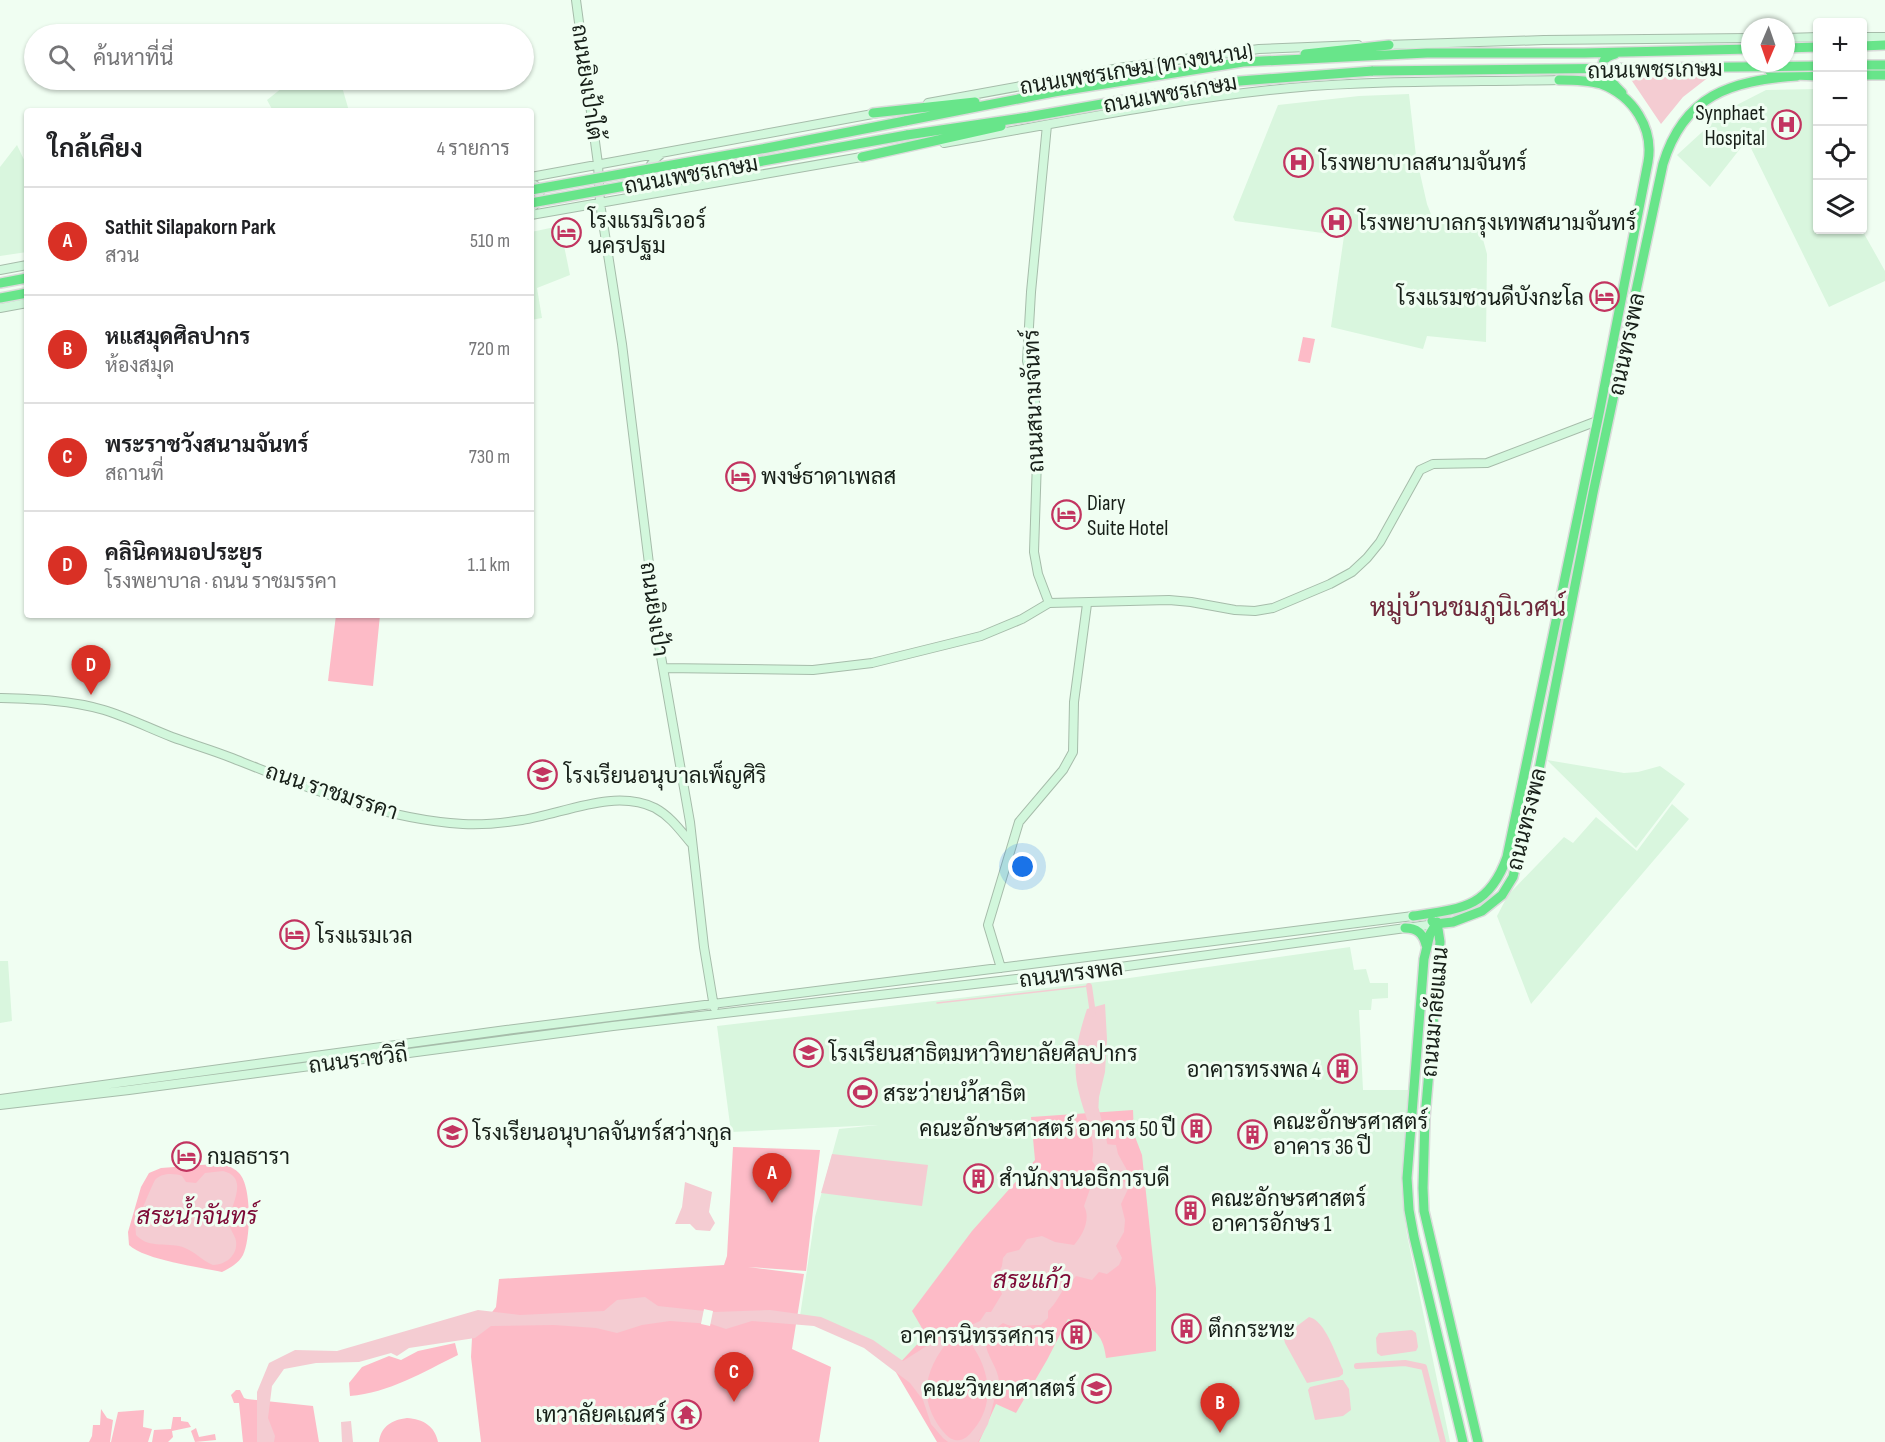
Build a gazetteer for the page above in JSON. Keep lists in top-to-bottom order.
{
  "streets": {
    "highway": ["ถนนเพชรเกษม", "ถนนทรงพล", "ถนนมาลัยแมน"],
    "main road": [
      "ถนนเพชรเกษม (ทางขนาน)",
      "ถนนยิงเป้าใต้",
      "ถนนสนามจันทร์",
      "ถนนยิงเป้า",
      "ถนน ราชมรรคา",
      "ถนนราชวิถี"
    ]
  },
  "crossings": [
    ["ถนนเพชรเกษม (ทางขนาน)", "ถนนยิงเป้าใต้"],
    ["ถนนเพชรเกษม (ทางขนาน)", "ถนนทรงพล"],
    ["ถนนเพชรเกษม (ทางขนาน)", "ถนนสนามจันทร์"],
    ["ถนนเพชรเกษม (ทางขนาน)", "ถนนยิงเป้า"],
    ["ถนนยิงเป้าใต้", "ถนนยิงเป้า"],
    ["ถนนทรงพล", "ถนนยิงเป้า"],
    ["ถนนทรงพล", "ถนนมาลัยแมน"],
    ["ถนนทรงพล", "ถนนราชวิถี"],
    ["ถนนยิงเป้า", "ถนน ราชมรรคา"],
    ["ถนนยิงเป้า", "ถนนราชวิถี"]
  ],
  "districts": ["หมู่บ้านชมภูนิเวศน์"],
  "water": ["สระน้ำจันทร์", "สระแก้ว"],
  "places": {
    "hospital": ["Synphaet Hospital", "โรงพยาบาลสนามจันทร์", "โรงพยาบาลกรุงเทพสนามจันทร์"],
    "hotel": [
      "โรงแรมริเวอร์ นครปฐม",
      "โรงแรมชวนดีบังกะโล",
      "พงษ์ธาดาเพลส",
      "Diary Suite Hotel",
      "โรงแรมเวล",
      "กมลธารา"
    ],
    "school or university": [
      "โรงเรียนอนุบาลเพ็ญศิริ",
      "โรงเรียนสาธิตมหาวิทยาลัยศิลปากร",
      "โรงเรียนอนุบาลจันทร์สว่างกูล",
      "คณะวิทยาศาสตร์"
    ],
    "building": [
      "อาคารทรงพล 4",
      "คณะอักษรศาสตร์ อาคาร 50 ปี",
      "คณะอักษรศาสตร์ อาคาร 36 ปี",
      "สำนักงานอธิการบดี",
      "คณะอักษรศาสตร์ อาคารอักษร 1",
      "ตึกกระทะ",
      "อาคารนิทรรศการ"
    ],
    "sports": ["สระว่ายนำ้สาธิต"],
    "temple": ["เทวาลัยคเณศร์"]
  },
  "north": "bottom",
  "page": {
    "map_buttons": ["+", "−"],
    "search": "ค้นหาที่นี่",
    "heading": ["ใกล้เคียง", "4 รายการ"],
    "list": [
      {
        "mark": "A",
        "name": "Sathit Silapakorn Park",
        "note": "สวน",
        "value": "510 m"
      },
      {
        "mark": "B",
        "name": "หแสมุดศิลปากร",
        "note": "ห้องสมุด",
        "value": "720 m"
      },
      {
        "mark": "C",
        "name": "พระราชวังสนามจันทร์",
        "note": "สถานที่",
        "value": "730 m"
      },
      {
        "mark": "D",
        "name": "คลินิคหมอประยูร",
        "note": "โรงพยาบาล · ถนน ราชมรรคา",
        "value": "1.1 km"
      }
    ],
    "pins": [
      "D",
      "A",
      "C",
      "B"
    ]
  }
}
